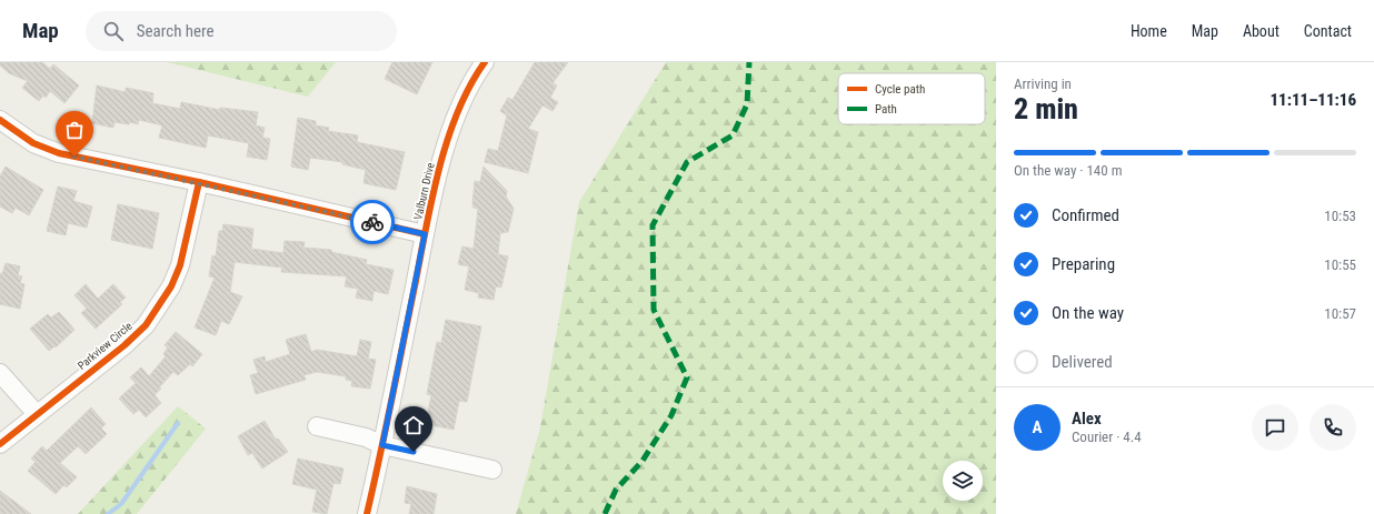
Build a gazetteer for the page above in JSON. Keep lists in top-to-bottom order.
{
  "streets": {
    "street": ["Valburn Drive", "Parkview Circle"]
  },
  "legend": ["Cycle path", "Path"],
  "page": {
    "header": "Map",
    "search": "Search here",
    "nav": [
      "Home",
      "Map",
      "About",
      "Contact"
    ],
    "heading": ["2 min", "Arriving in", "11:11–11:16"],
    "panel": ["Alex", "Courier · 4.4"],
    "bar": "On the way · 140 m",
    "list": [
      ["Confirmed", "10:53"],
      ["Preparing", "10:55"],
      ["On the way", "10:57"],
      "Delivered"
    ],
    "round": "A"
  }
}
